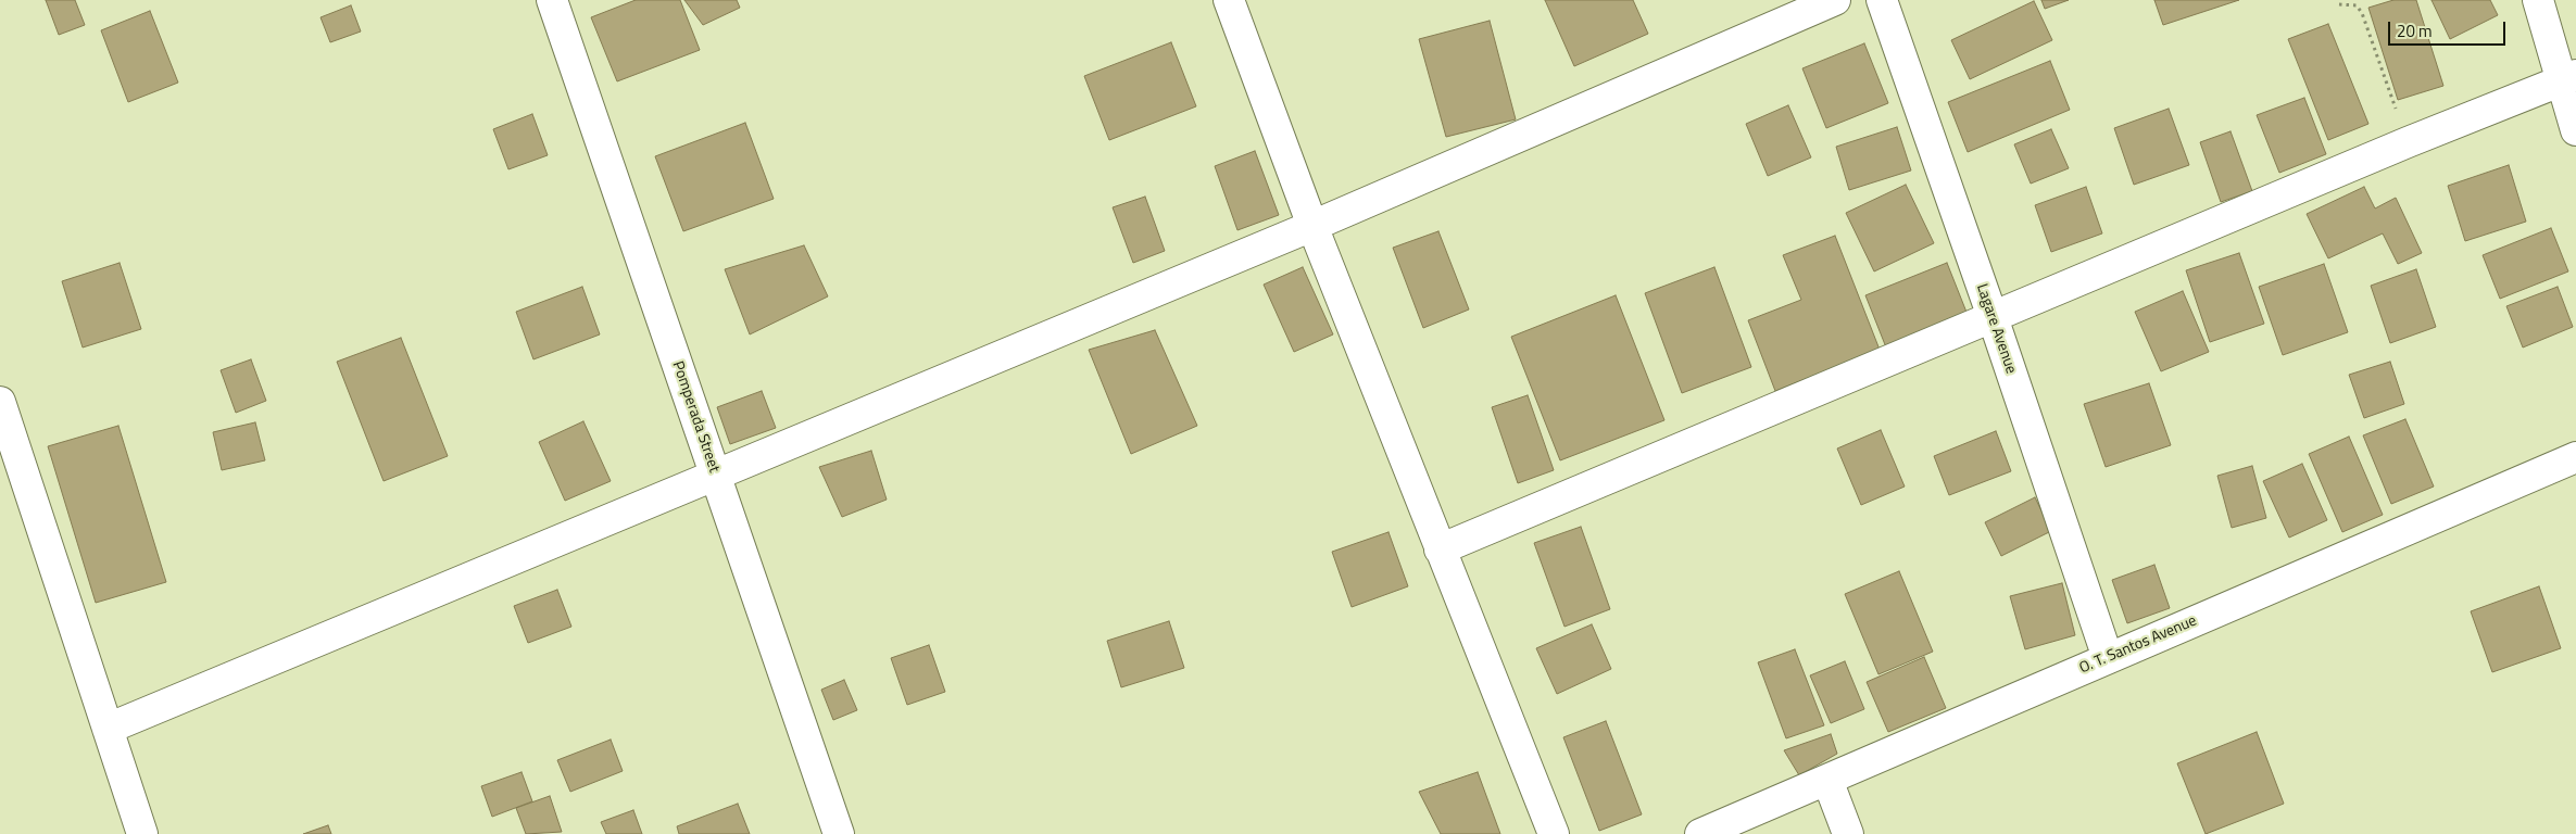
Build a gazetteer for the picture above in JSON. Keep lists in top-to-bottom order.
{
  "streets": {
    "street": ["Lagare Avenue", "Pomperada Street", "O. T. Santos Avenue"]
  },
  "crossings": [
    ["Lagare Avenue", "O. T. Santos Avenue"]
  ],
  "scale_bar": "20 m"
}
